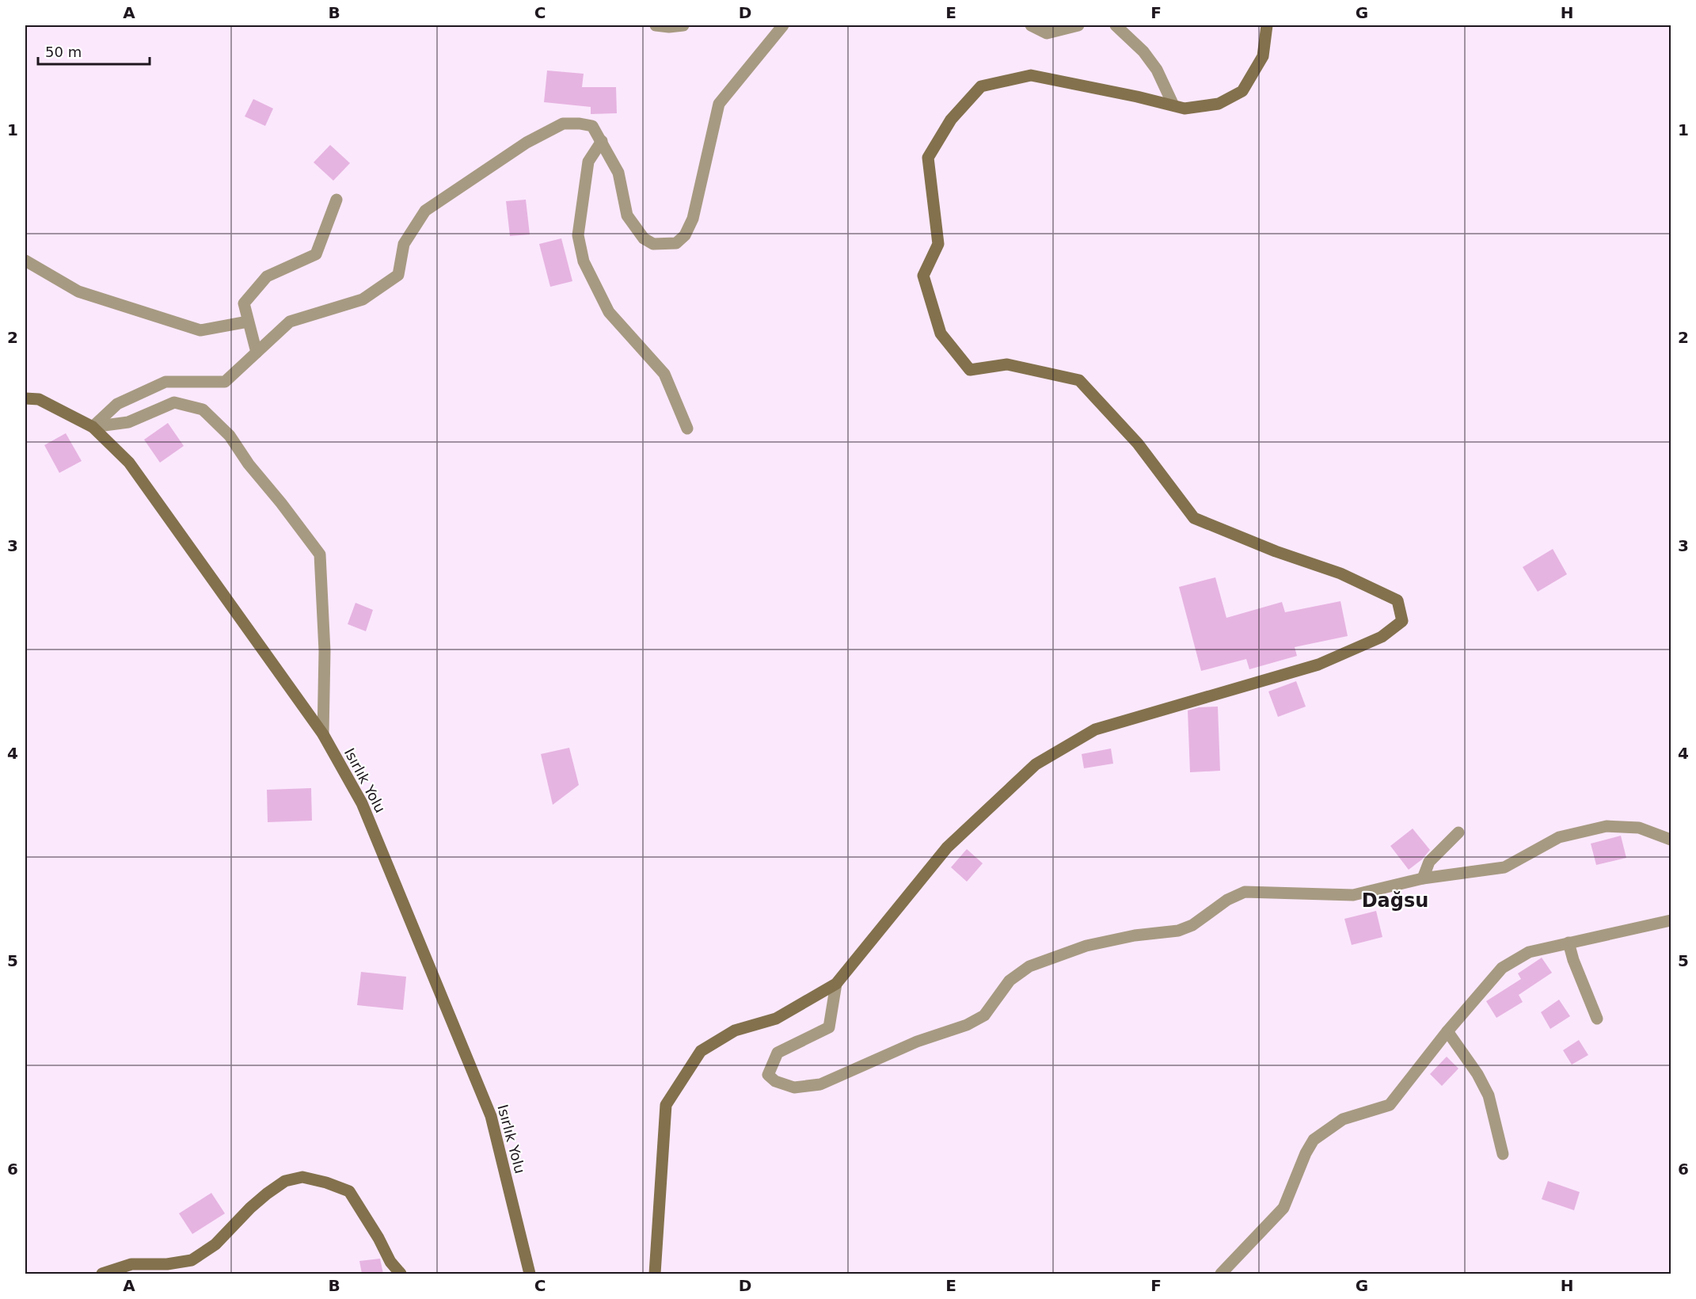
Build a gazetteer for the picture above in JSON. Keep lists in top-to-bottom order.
{
  "streets": {
    "street": ["Isırlık Yolu"]
  },
  "districts": ["Dağsu"],
  "scale_bar": "50 m",
  "grid": {
    "columns": [
      "A",
      "B",
      "C",
      "D",
      "E",
      "F",
      "G",
      "H"
    ],
    "rows": [
      "1",
      "2",
      "3",
      "4",
      "5",
      "6"
    ]
  }
}
